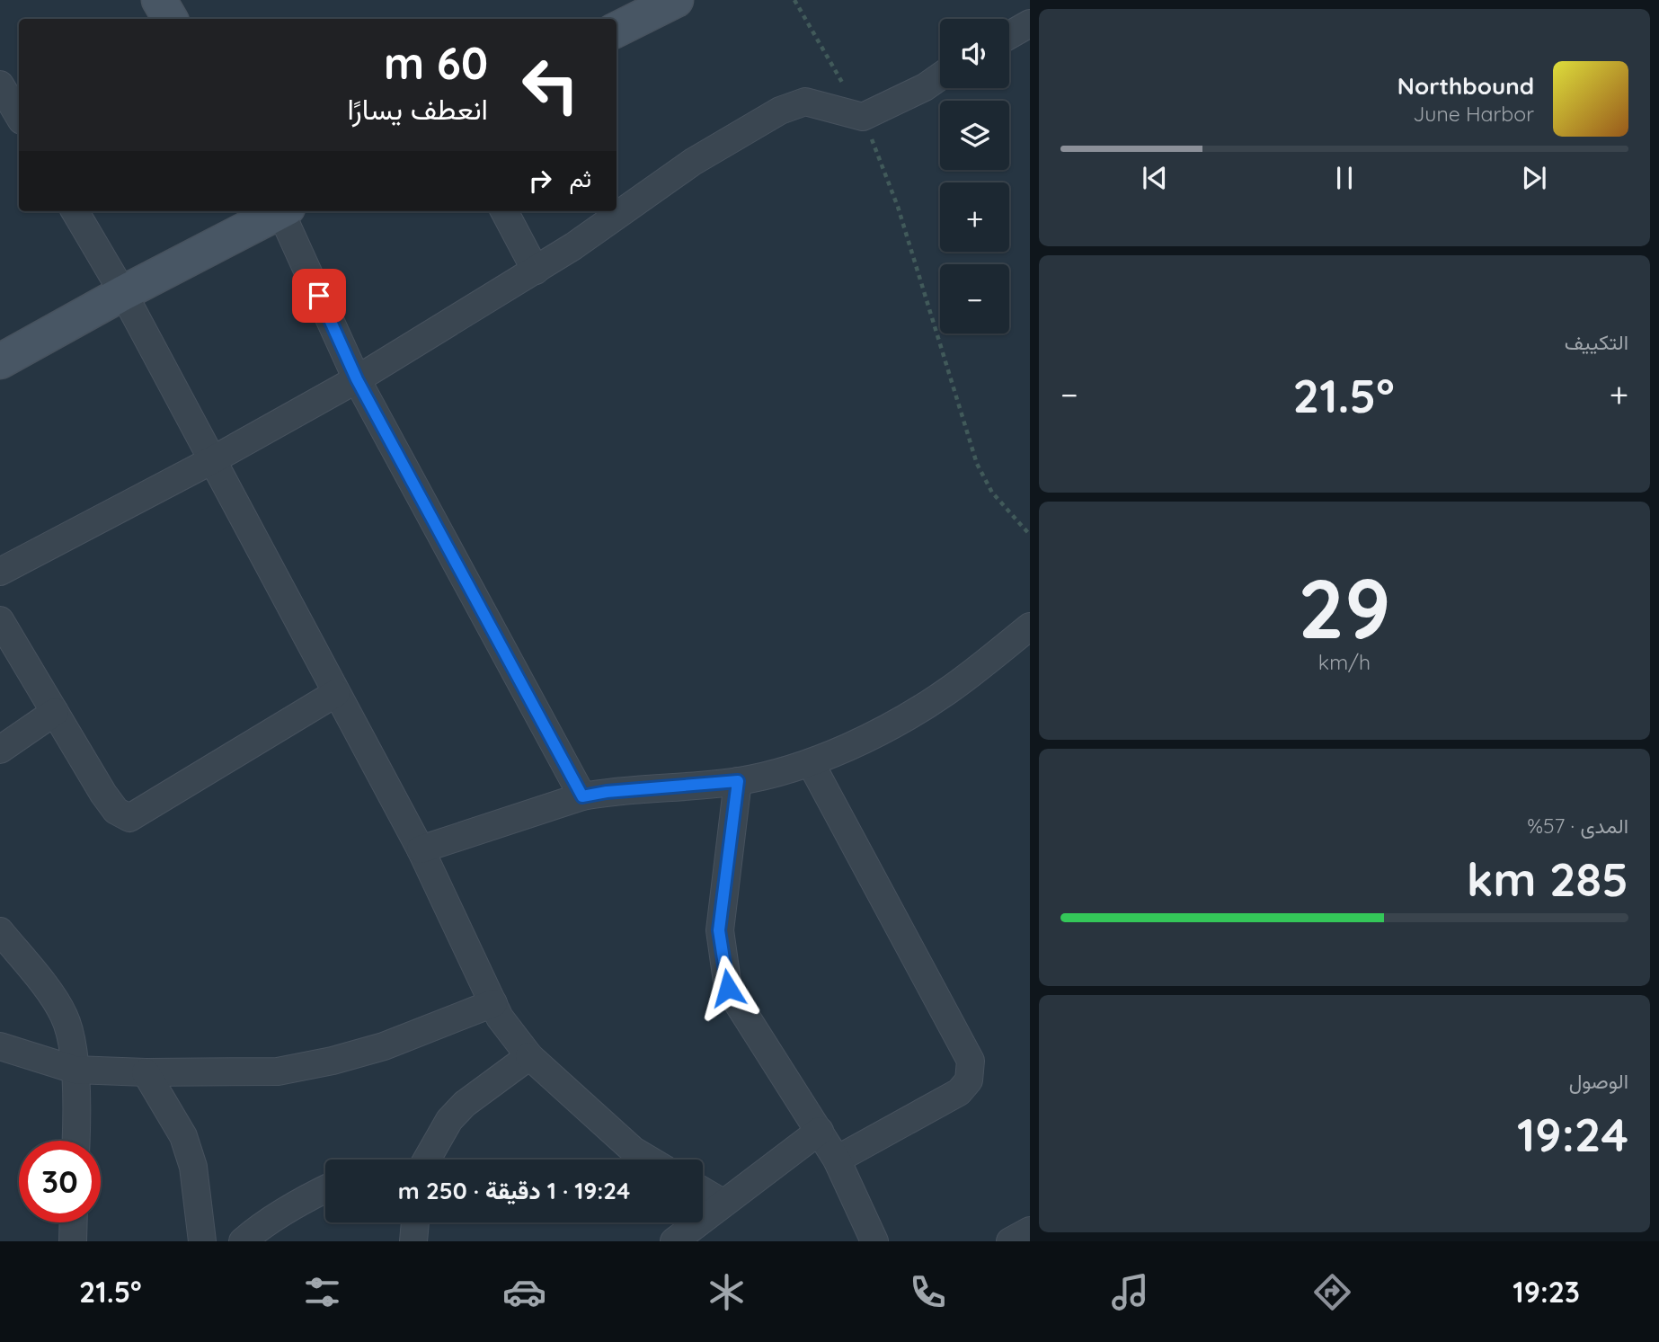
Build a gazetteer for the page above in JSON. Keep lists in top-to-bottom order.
{
  "page": {
    "map_buttons": ["+", "−"],
    "turn": ["60 m", "انعطف يسارًا"],
    "song": ["Northbound", "June Harbor"],
    "then": "ثم",
    "tile": [
      "التكييف",
      ["29", "km/h"],
      ["المدى · 57%", "285 km"],
      ["الوصول", "19:24"]
    ],
    "heat": ["−", "21.5°", "+"],
    "limit": "30",
    "trip": "19:24 · 1 دقيقة · 250 m",
    "tabs": ["19:23", "21.5°"]
  }
}
